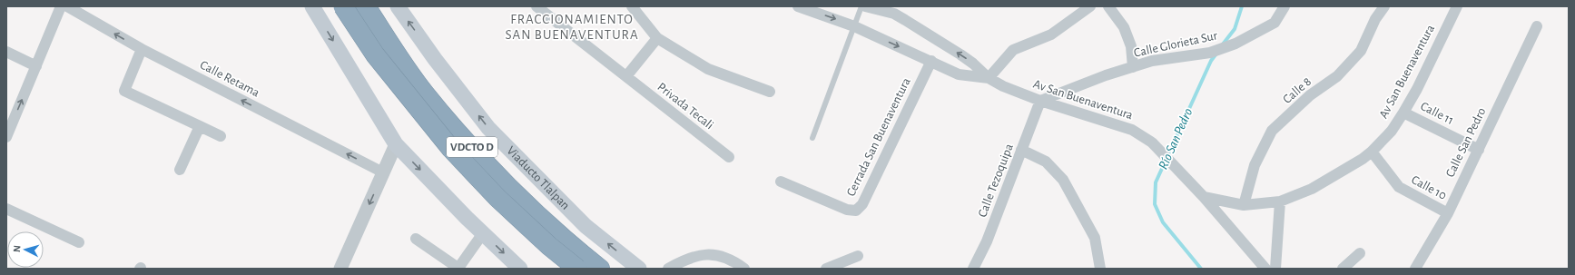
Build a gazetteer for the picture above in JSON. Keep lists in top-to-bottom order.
{
  "streets": {
    "highway": ["VDCTO D", "Viaducto Tlalpan"],
    "street": [
      "Calle Glorieta Sur",
      "Av San Buenaventura",
      "Calle Retama",
      "Calle 8",
      "Privada Tecali",
      "Calle 11",
      "Cerrada San Buenaventura",
      "Calle San Pedro",
      "Calle Tezoquipa",
      "Calle 10"
    ]
  },
  "crossings": [
    ["Calle Glorieta Sur", "Av San Buenaventura"],
    ["Calle Glorieta Sur", "Calle Tezoquipa"],
    ["Av San Buenaventura", "Calle 8"],
    ["Av San Buenaventura", "Calle 11"],
    ["Av San Buenaventura", "Calle Tezoquipa"],
    ["Av San Buenaventura", "Calle 10"],
    ["Calle 11", "Calle San Pedro"],
    ["Calle San Pedro", "Calle 10"]
  ],
  "one_way": ["Calle Retama"],
  "districts": ["FRACCIONAMIENTO SAN BUENAVENTURA"],
  "water": ["Río San Pedro"],
  "north": "left"
}
